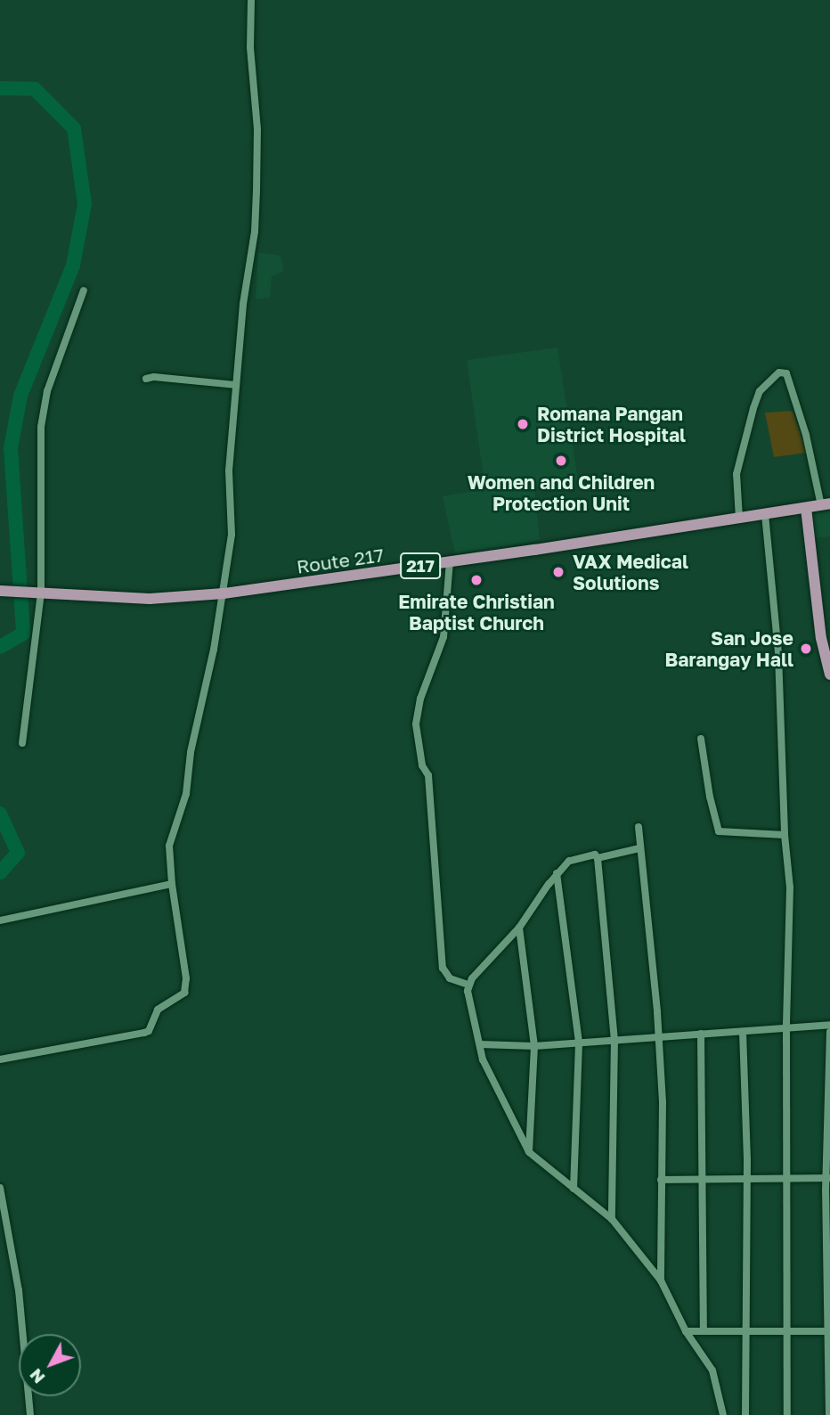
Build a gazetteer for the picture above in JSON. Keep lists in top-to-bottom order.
{
  "streets": {
    "main road": ["Route 217", "217"]
  },
  "places": [
    "Romana Pangan District Hospital",
    "Women and Children Protection Unit",
    "VAX Medical Solutions",
    "Emirate Christian Baptist Church",
    "San Jose Barangay Hall"
  ],
  "north": "bottom left"
}
